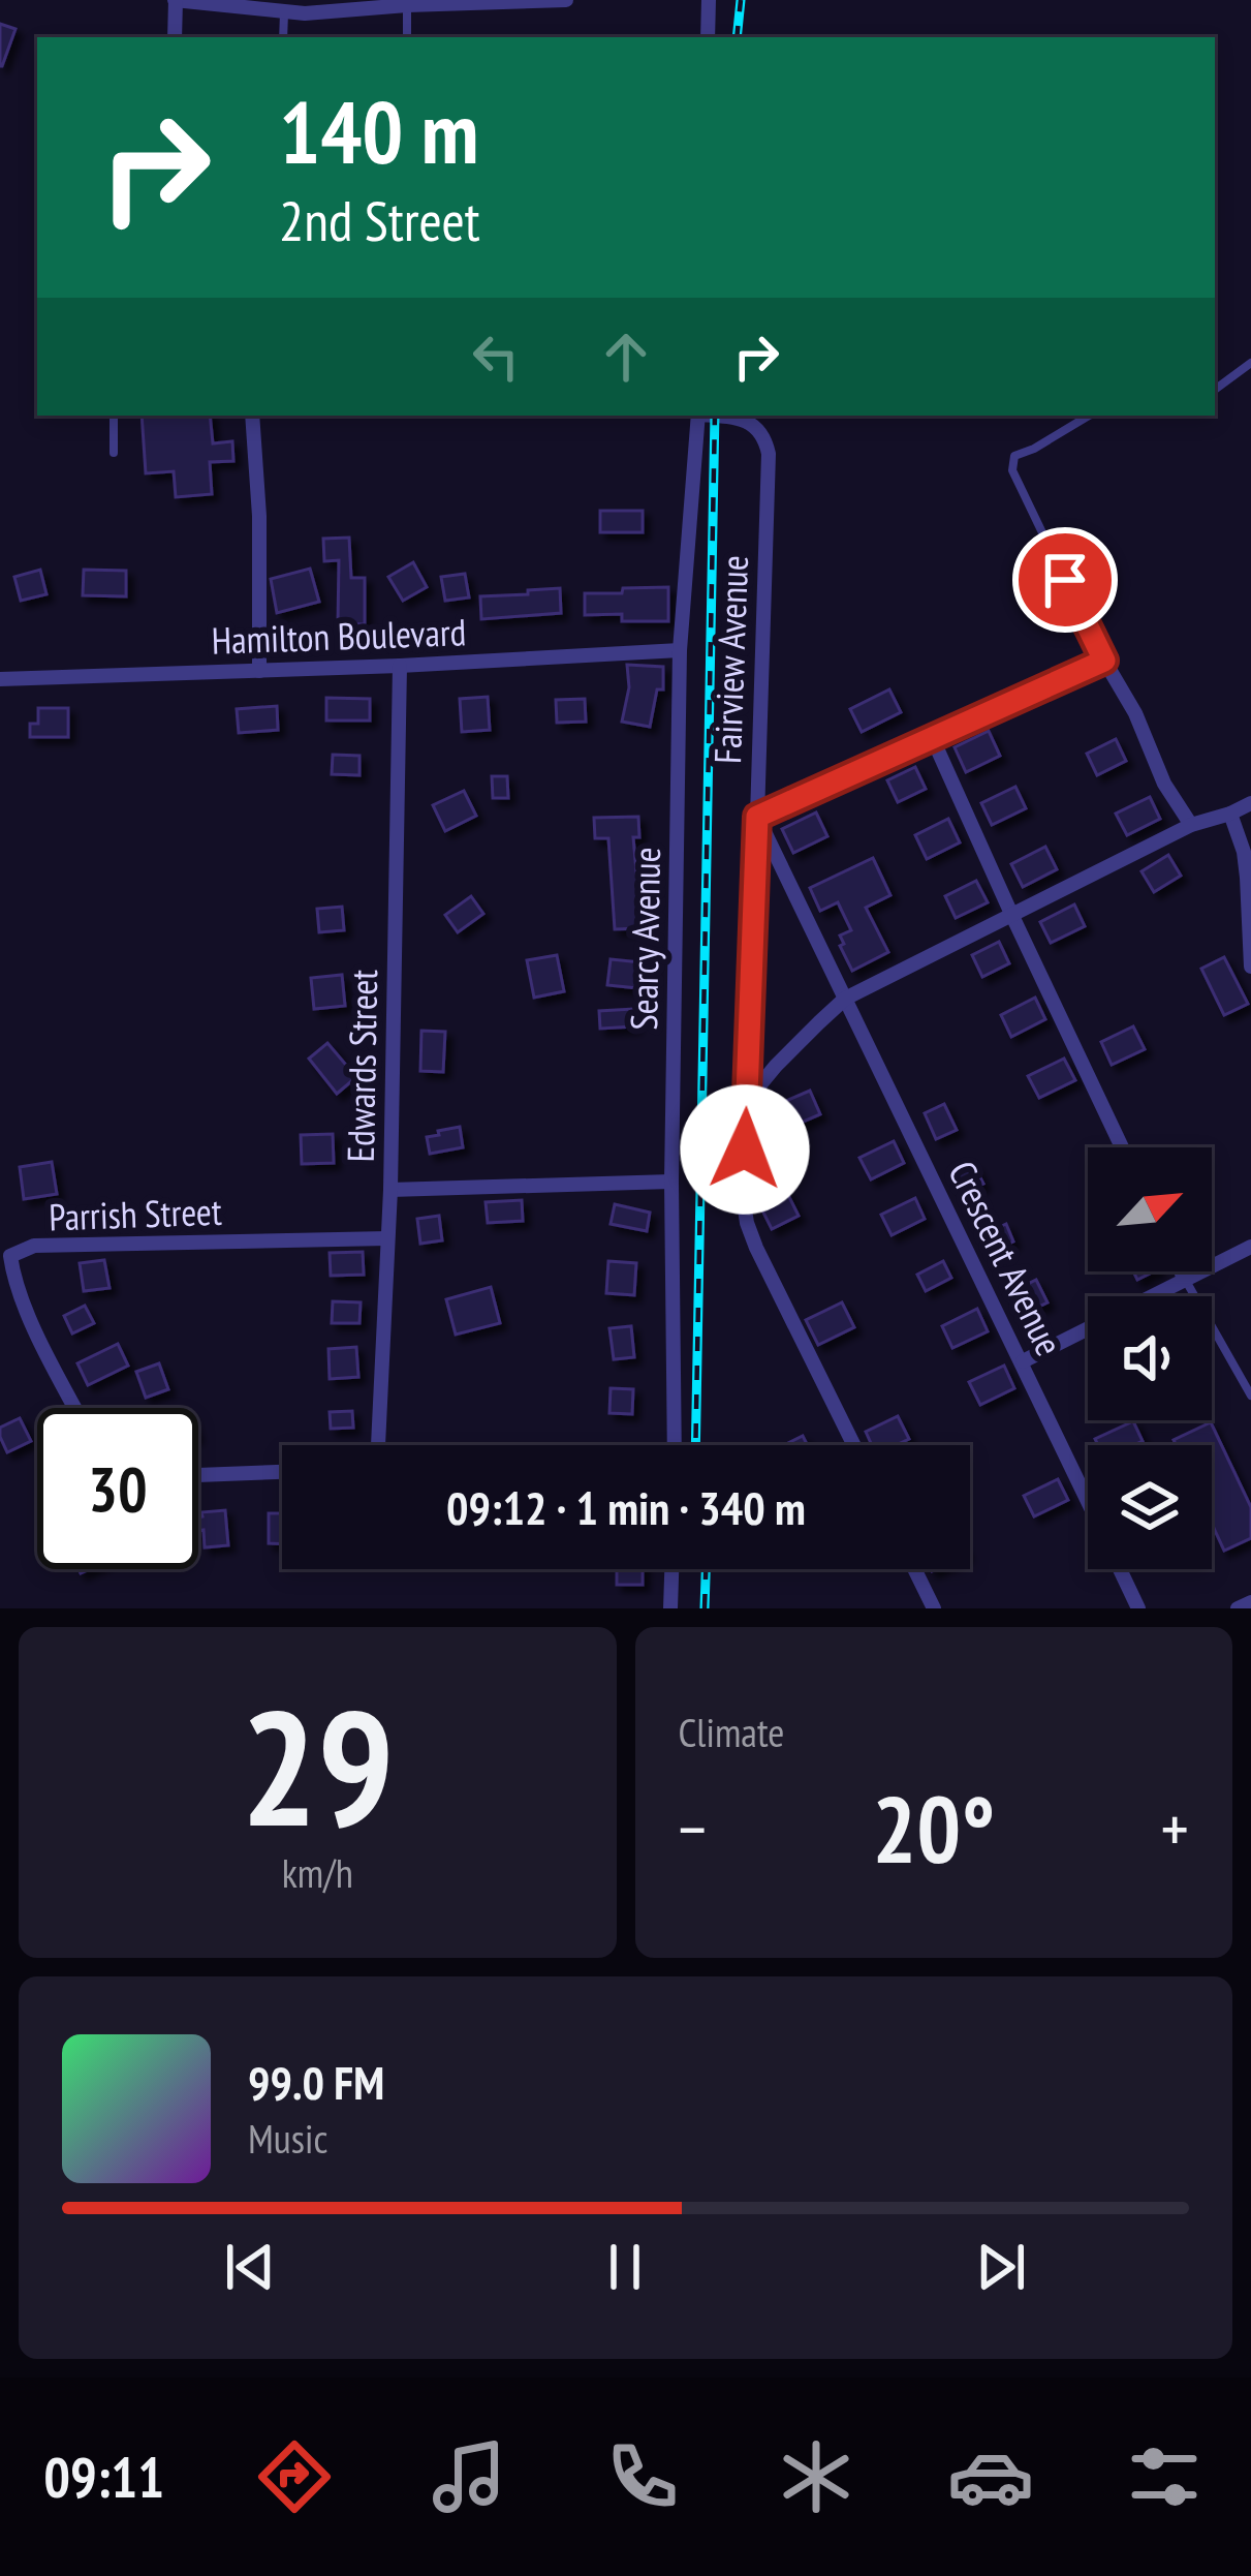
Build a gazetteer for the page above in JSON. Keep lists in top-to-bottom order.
{
  "streets": {
    "street": [
      "Hamilton Boulevard",
      "Fairview Avenue",
      "Searcy Avenue",
      "Edwards Street",
      "Parrish Street",
      "Crescent Avenue"
    ]
  },
  "crossings": [
    ["Hamilton Boulevard", "Searcy Avenue"],
    ["Hamilton Boulevard", "Edwards Street"],
    ["Fairview Avenue", "Crescent Avenue"],
    ["Edwards Street", "Parrish Street"]
  ],
  "north": "top right",
  "page": {
    "turn": ["140 m", "2nd Street"],
    "limit": "30",
    "trip": "09:12 · 1 min · 340 m",
    "tile": [
      ["29", "km/h"],
      "Climate"
    ],
    "heat": ["−", "20°", "+"],
    "song": ["99.0 FM", "Music"],
    "tabs": "09:11"
  }
}
